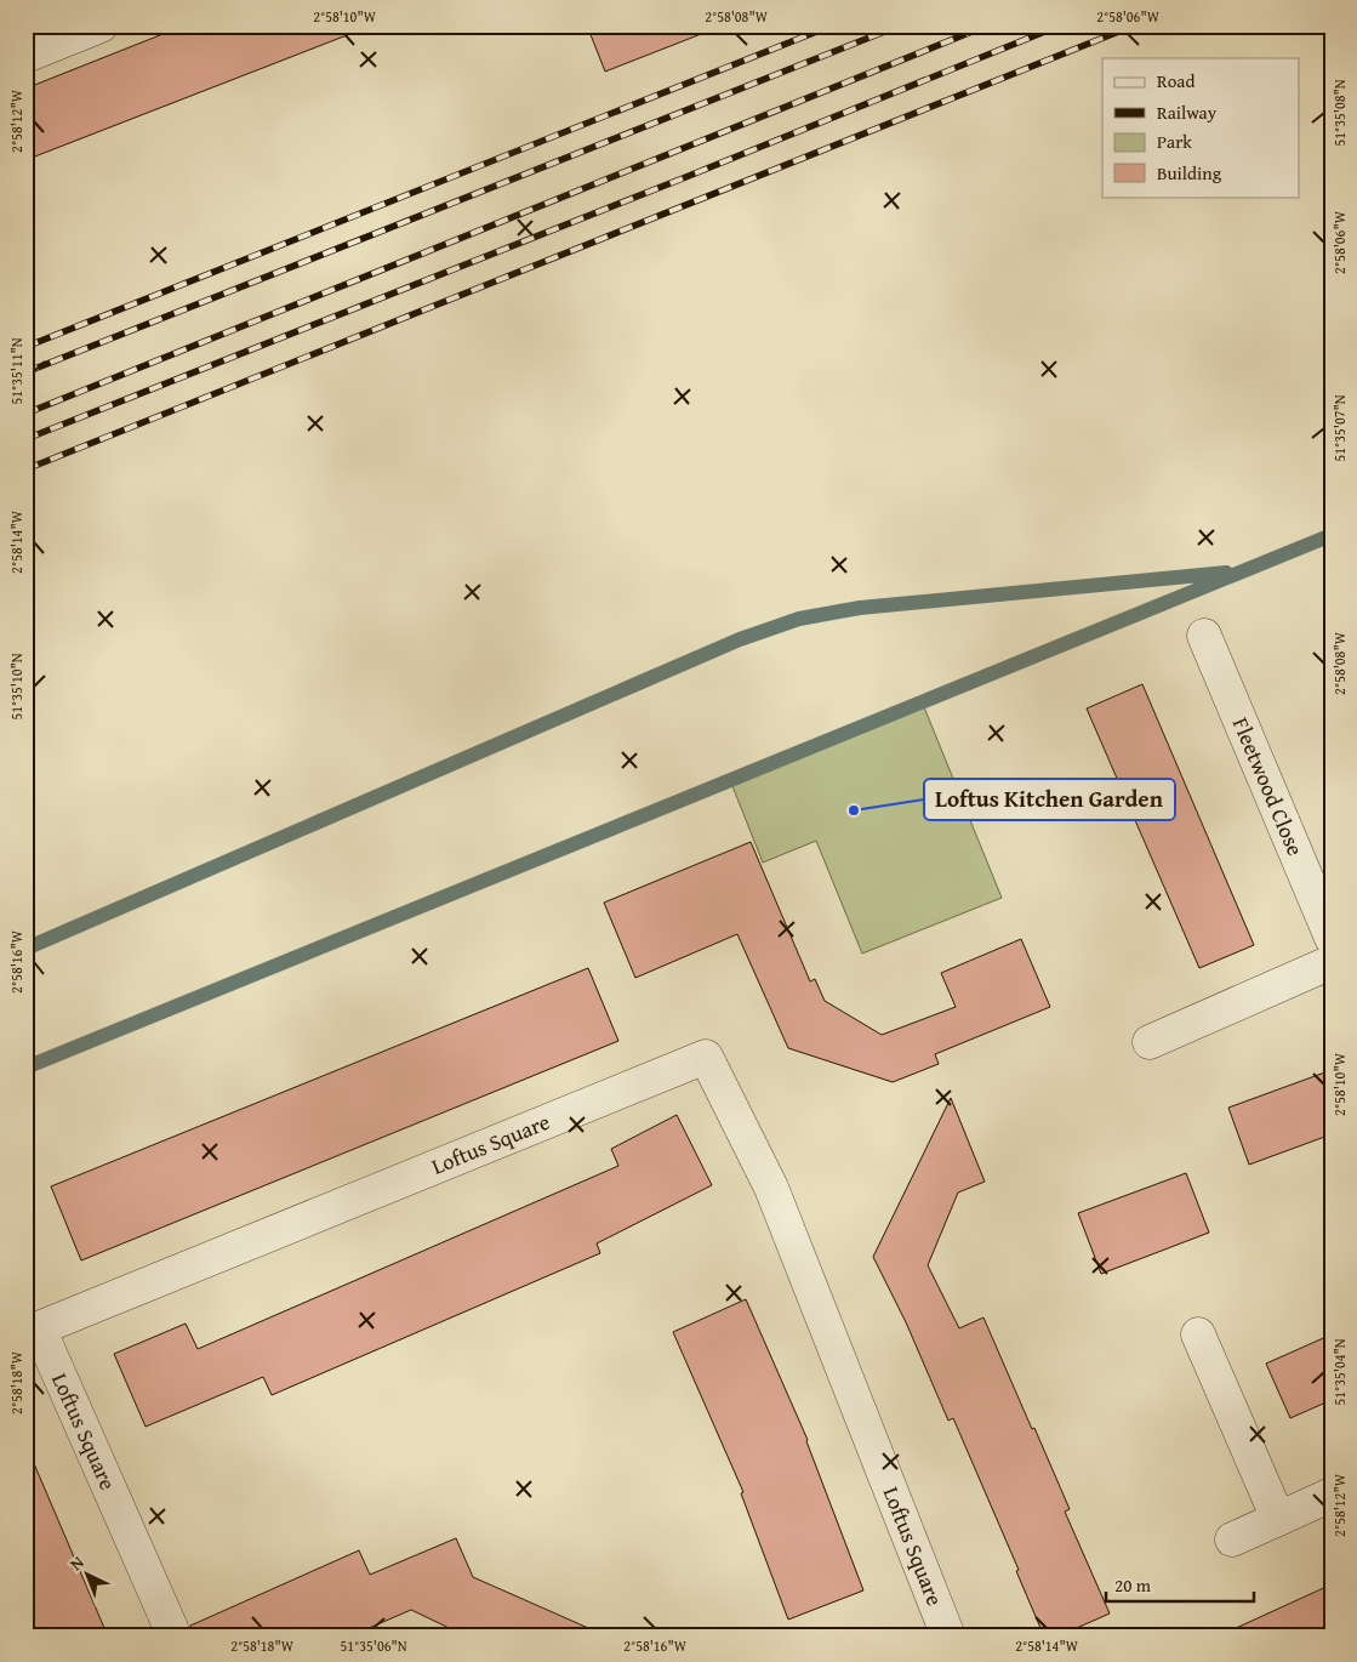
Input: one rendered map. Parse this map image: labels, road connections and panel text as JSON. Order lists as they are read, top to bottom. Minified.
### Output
{"streets":{"street":["Fleetwood Close","Loftus Square"]},"places":["Loftus Kitchen Garden"],"legend":["Road","Railway","Park","Building"],"scale_bar":"20 m","north":"top left","coordinates":["2°58'10\"W","2°58'08\"W","2°58'06\"W","51°35'08\"N","2°58'12\"W","51°35'11\"N","51°35'07\"N","2°58'14\"W","51°35'10\"N","2°58'16\"W","51°35'04\"N","2°58'18\"W","51°35'06\"N"]}
